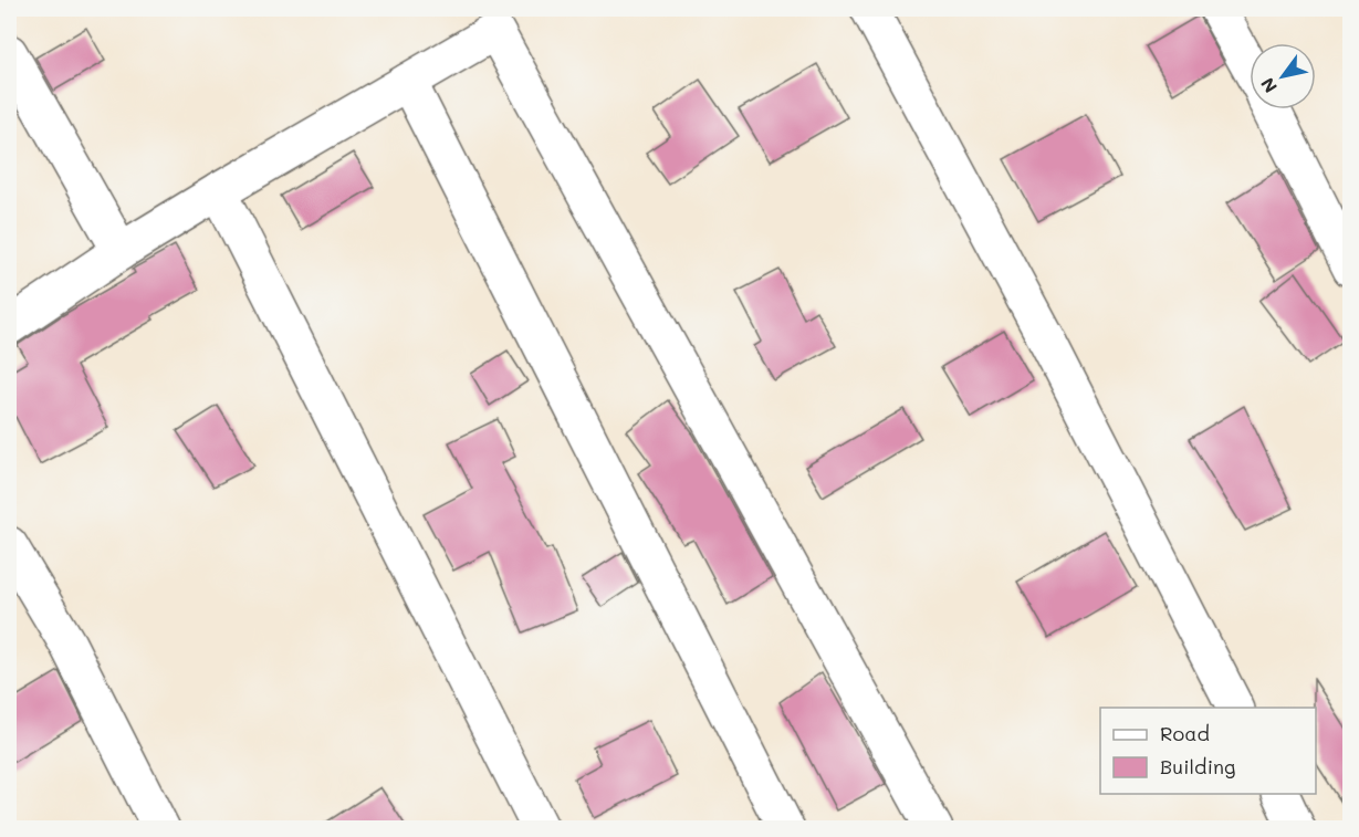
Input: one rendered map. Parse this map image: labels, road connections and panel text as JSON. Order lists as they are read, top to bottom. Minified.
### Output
{"legend":["Road","Building"],"north":"bottom left"}
